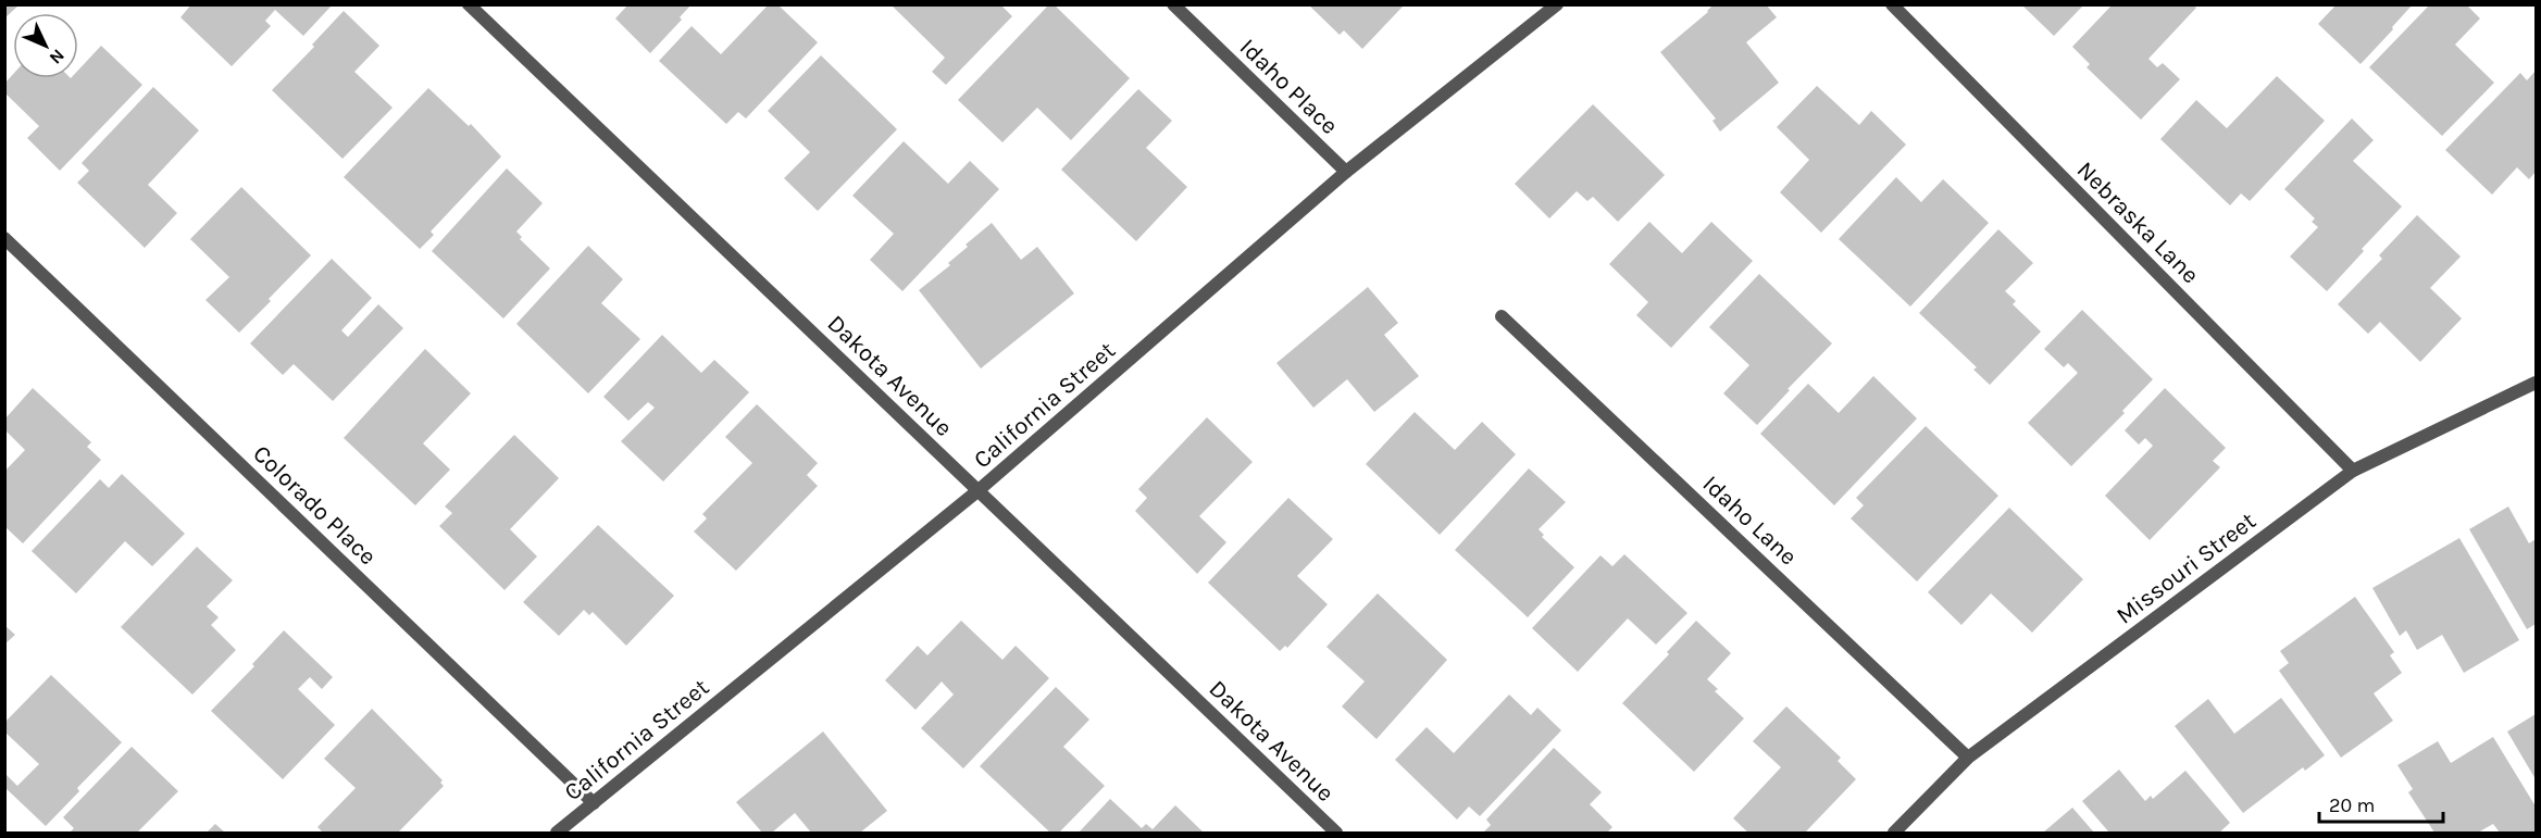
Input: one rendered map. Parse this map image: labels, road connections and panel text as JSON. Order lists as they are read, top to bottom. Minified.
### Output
{"streets":{"street":["Idaho Place","Nebraska Lane","Dakota Avenue","California Street","Colorado Place","Idaho Lane","Missouri Street"]},"crossings":[["Idaho Place","California Street"],["Nebraska Lane","Missouri Street"],["Dakota Avenue","California Street"],["California Street","Colorado Place"],["Idaho Lane","Missouri Street"]],"scale_bar":"20 m","north":"bottom right"}
